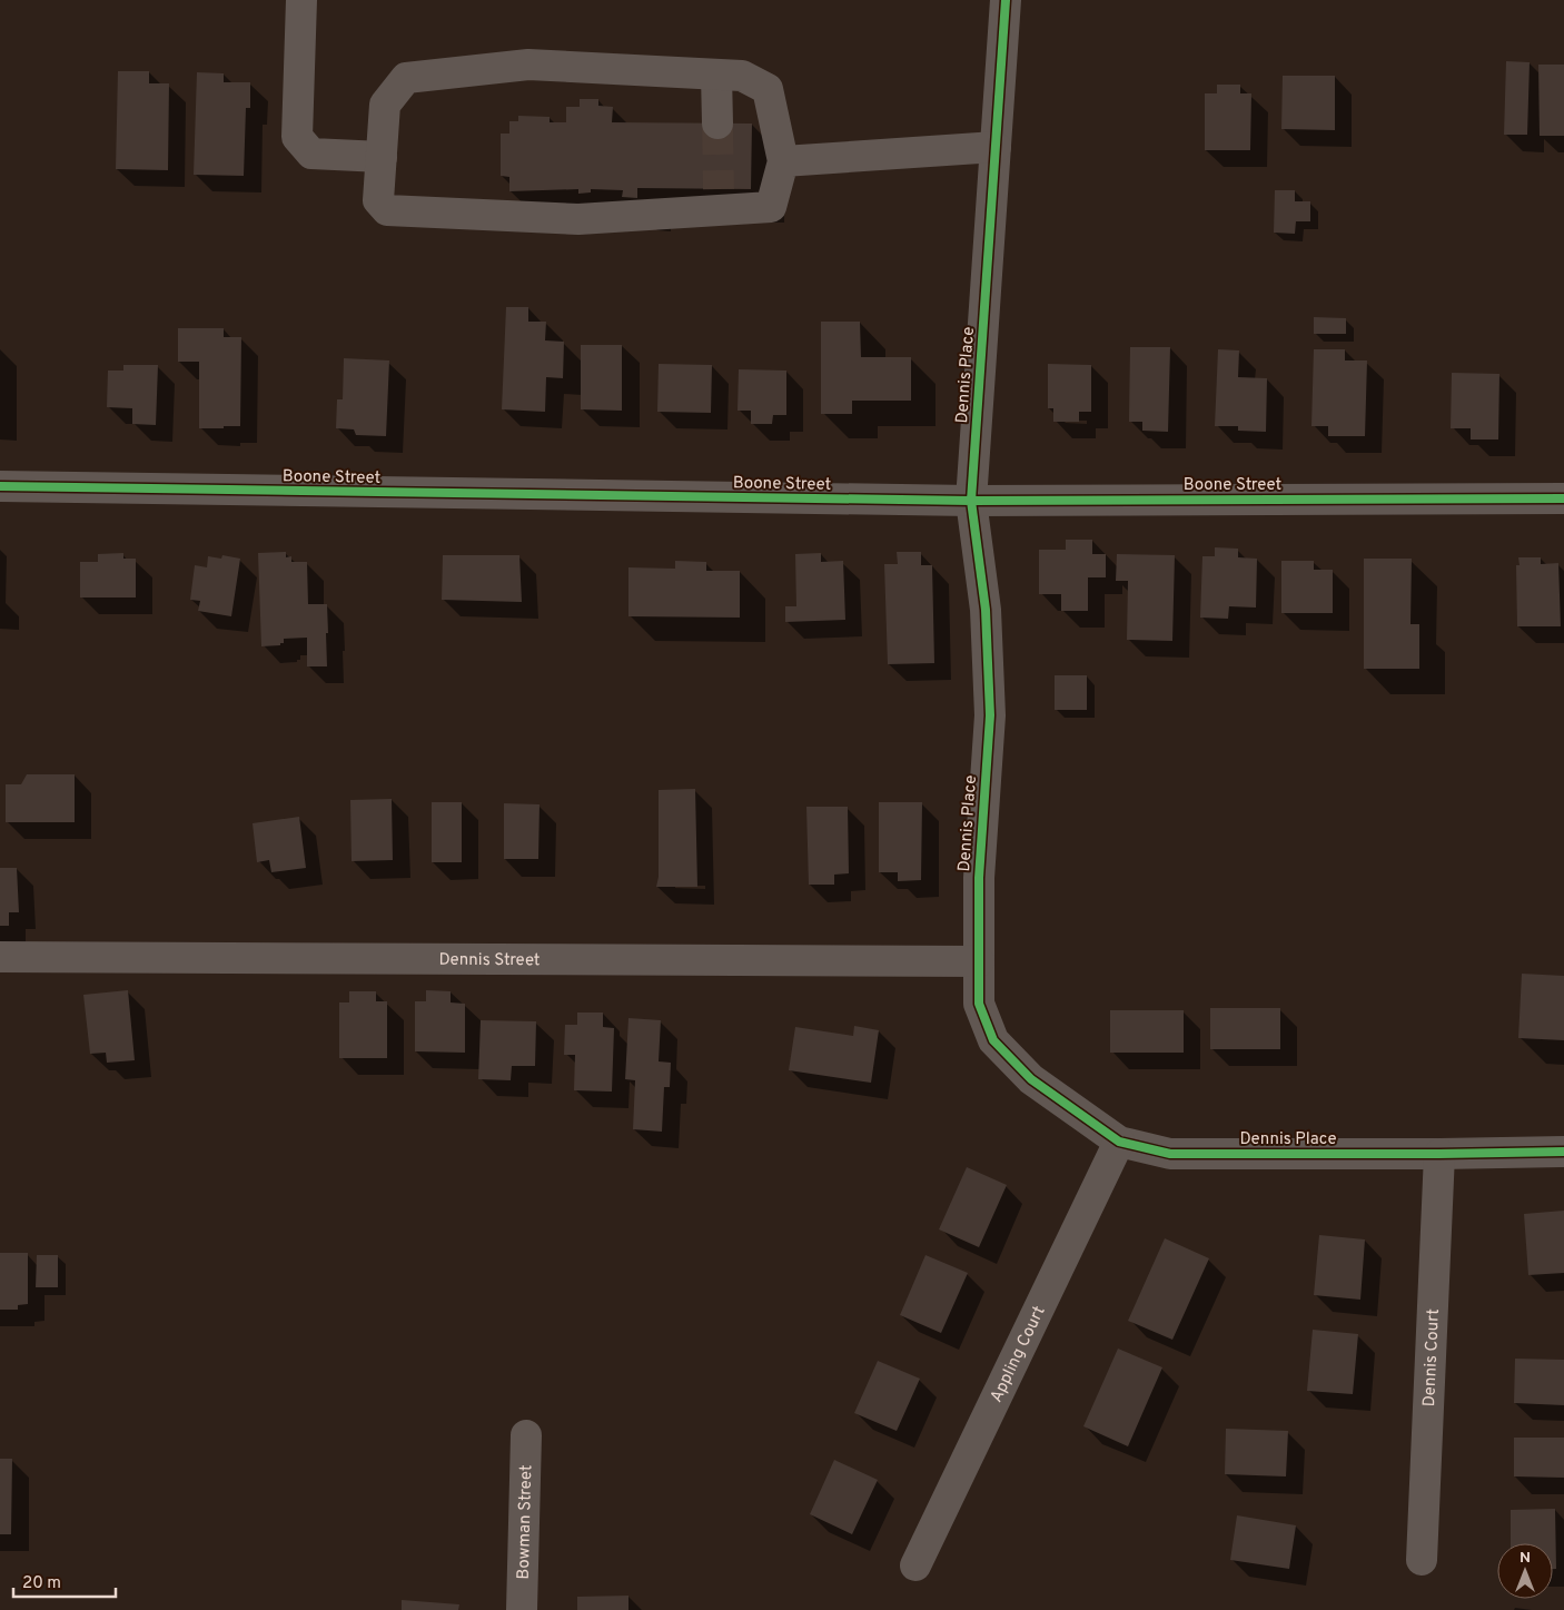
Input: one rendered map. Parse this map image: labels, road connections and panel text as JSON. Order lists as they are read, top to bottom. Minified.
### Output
{"streets":{"street":["Dennis Place","Boone Street","Dennis Street","Appling Court","Dennis Court","Bowman Street"]},"crossings":[["Dennis Place","Boone Street"],["Dennis Place","Dennis Street"],["Dennis Place","Appling Court"],["Dennis Place","Dennis Court"]],"scale_bar":"20 m","north":"top"}
